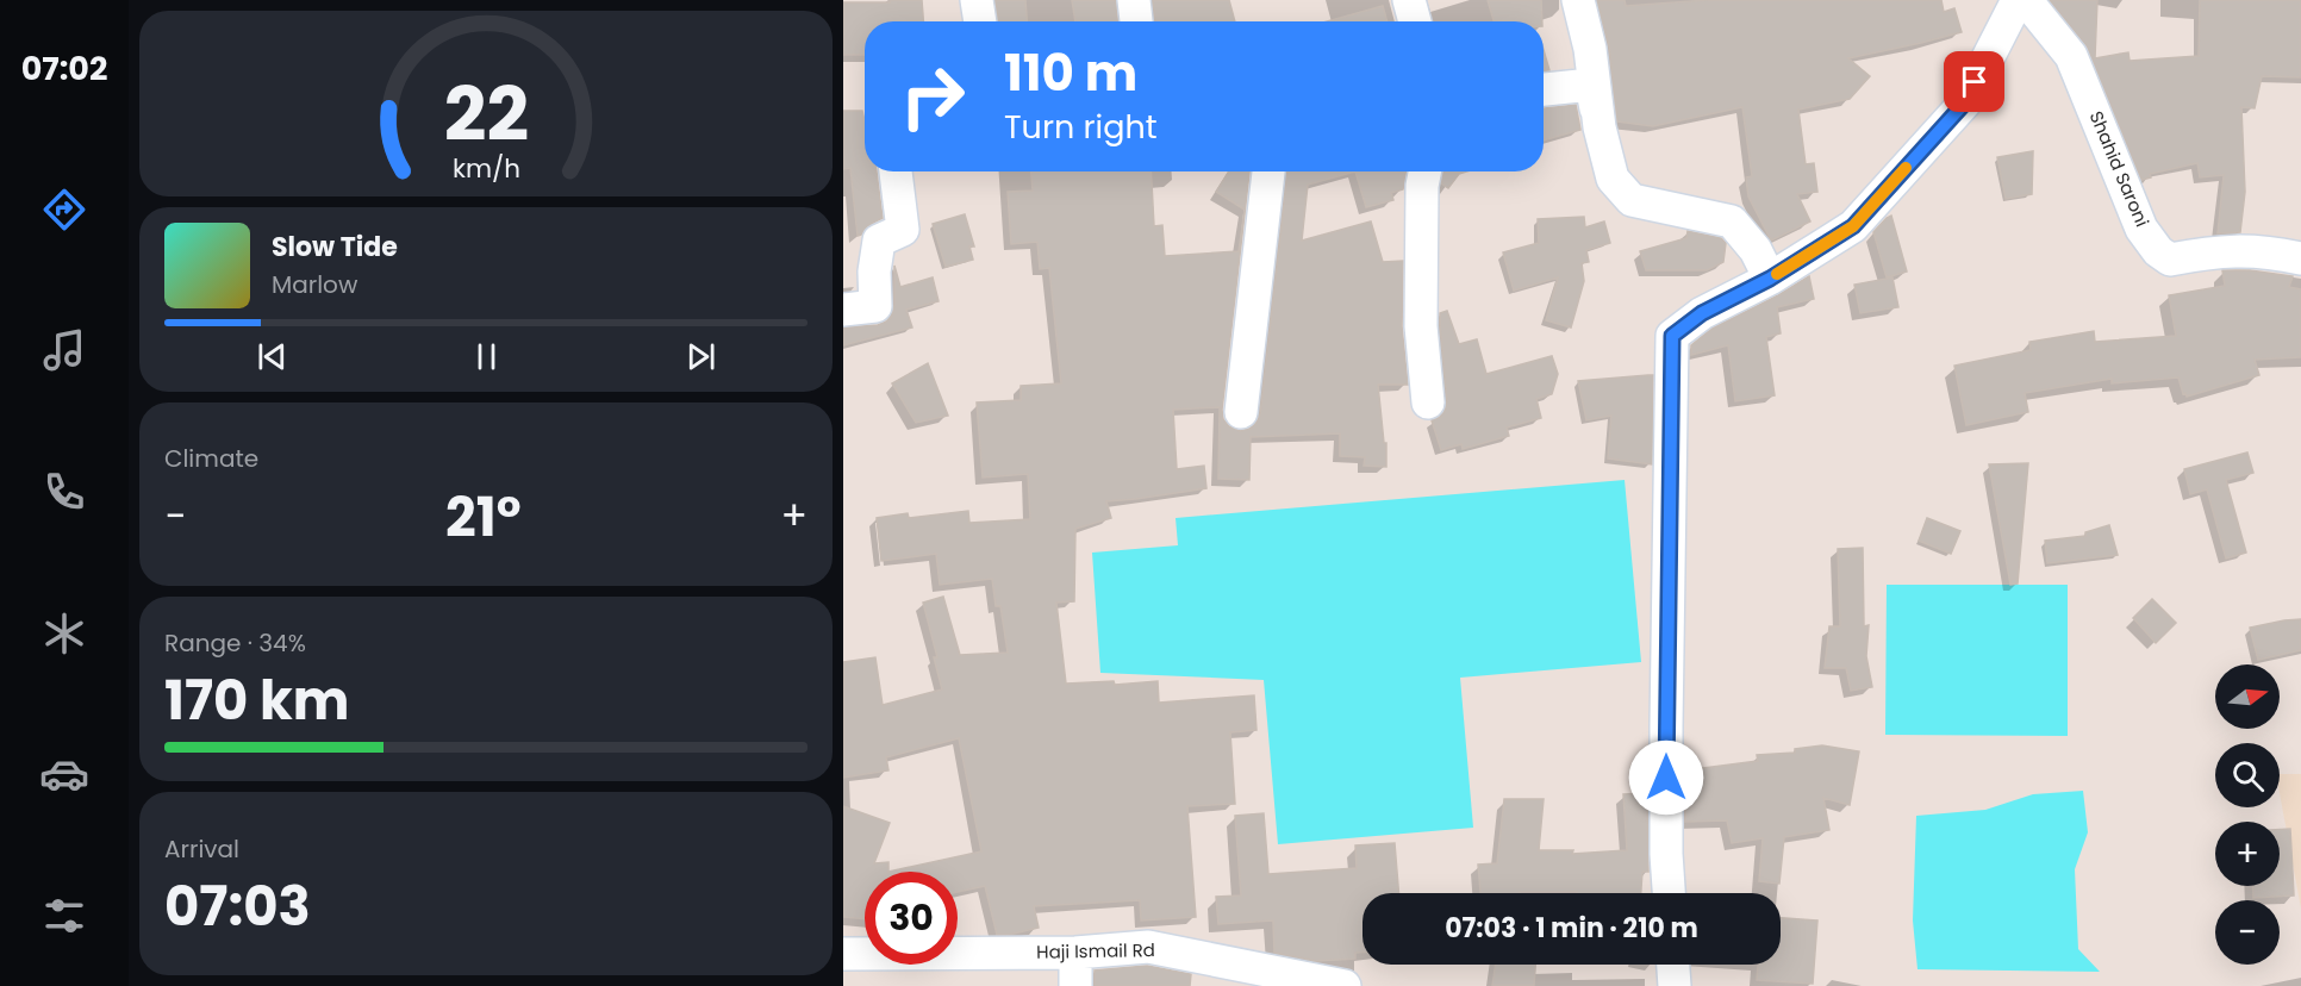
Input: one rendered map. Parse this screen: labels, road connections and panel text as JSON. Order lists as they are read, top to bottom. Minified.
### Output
{"streets":{"street":["Shahid Saroni","Haji Ismail Rd"]},"north":"right","page":{"tabs":"07:02","turn":["110 m","Turn right"],"song":["Slow Tide","Marlow"],"tile":["Climate",["Range · 34%","170 km"],["Arrival","07:03"]],"heat":["−","21°","+"],"map_buttons":["+","−"],"limit":"30","trip":"07:03 · 1 min · 210 m","gauge":["22","km/h"]}}
